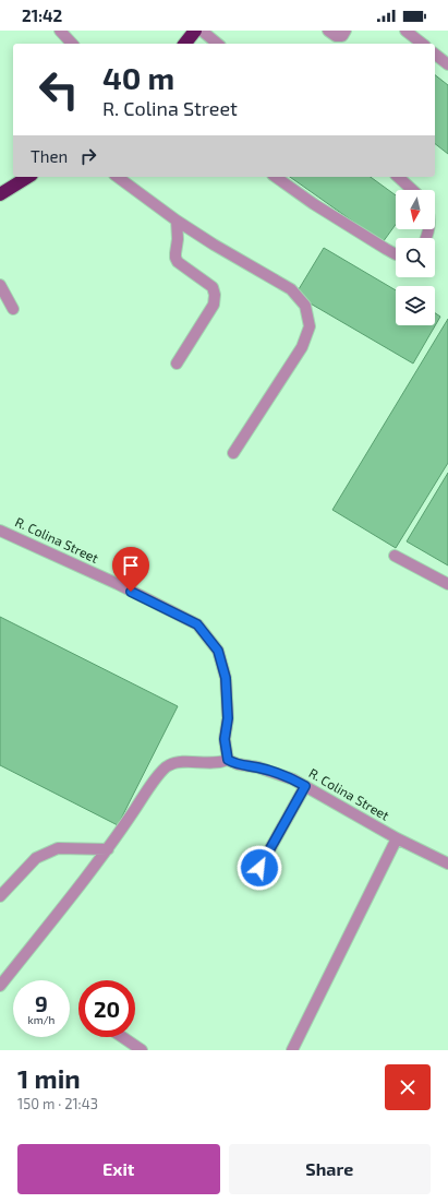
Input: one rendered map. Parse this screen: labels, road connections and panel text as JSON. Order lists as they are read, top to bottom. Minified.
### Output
{"streets":{"street":["R. Colina Street"]},"north":"bottom","page":{"status":"21:42","turn":["40 m","R. Colina Street"],"then":"Then","speed":"9 km/h","limit":"20","heading":["1 min","150 m · 21:43"],"buttons":["Exit","Share"]}}
